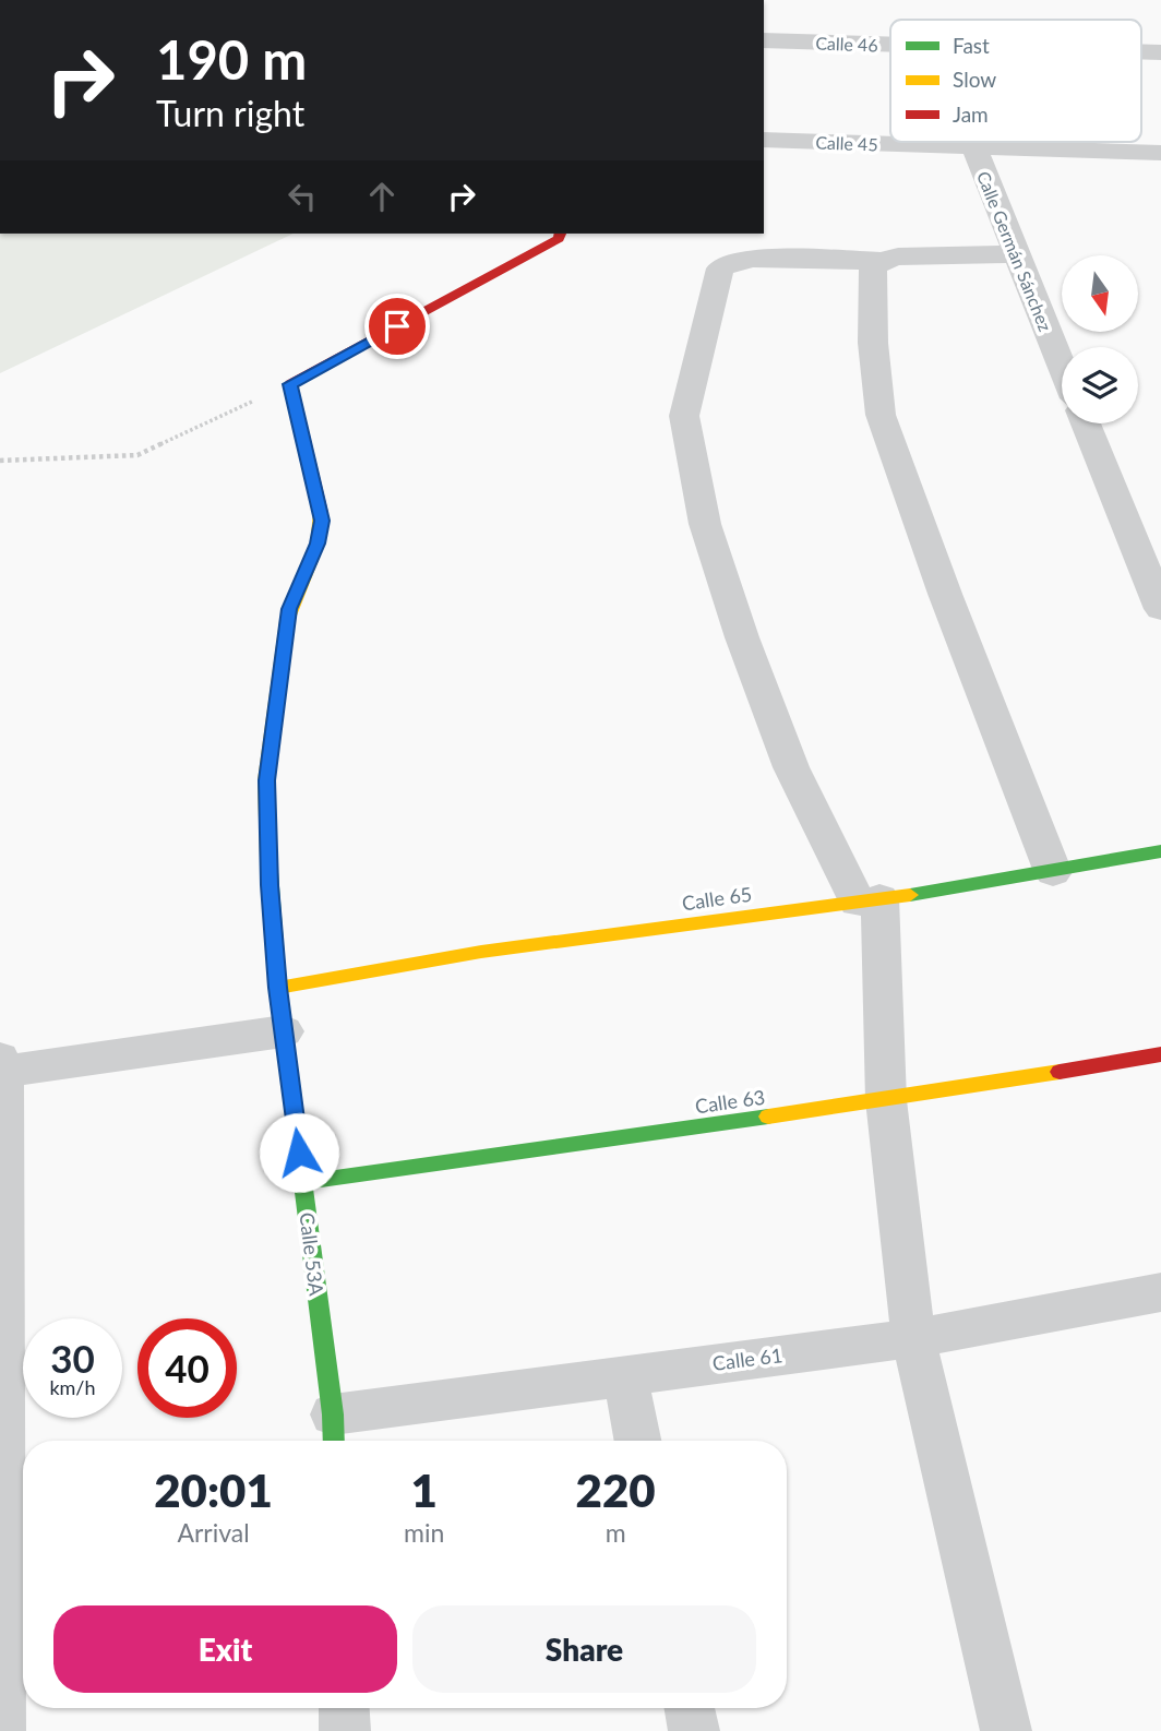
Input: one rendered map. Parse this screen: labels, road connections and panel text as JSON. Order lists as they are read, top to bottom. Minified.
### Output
{"streets":{"street":["Calle 46","Calle 45","Calle Germán Sánchez","Calle 65","Calle 63","Calle 53A","Calle 61"]},"crossings":[["Calle 45","Calle Germán Sánchez"],["Calle 65","Calle 53A"],["Calle 63","Calle 53A"],["Calle 53A","Calle 61"]],"legend":["Fast","Slow","Jam"],"north":"bottom","page":{"turn":["190 m","Turn right"],"speed":"30 km/h","limit":"40","eta":["20:01","Arrival","1","min","220","m"],"buttons":["Exit","Share"]}}
